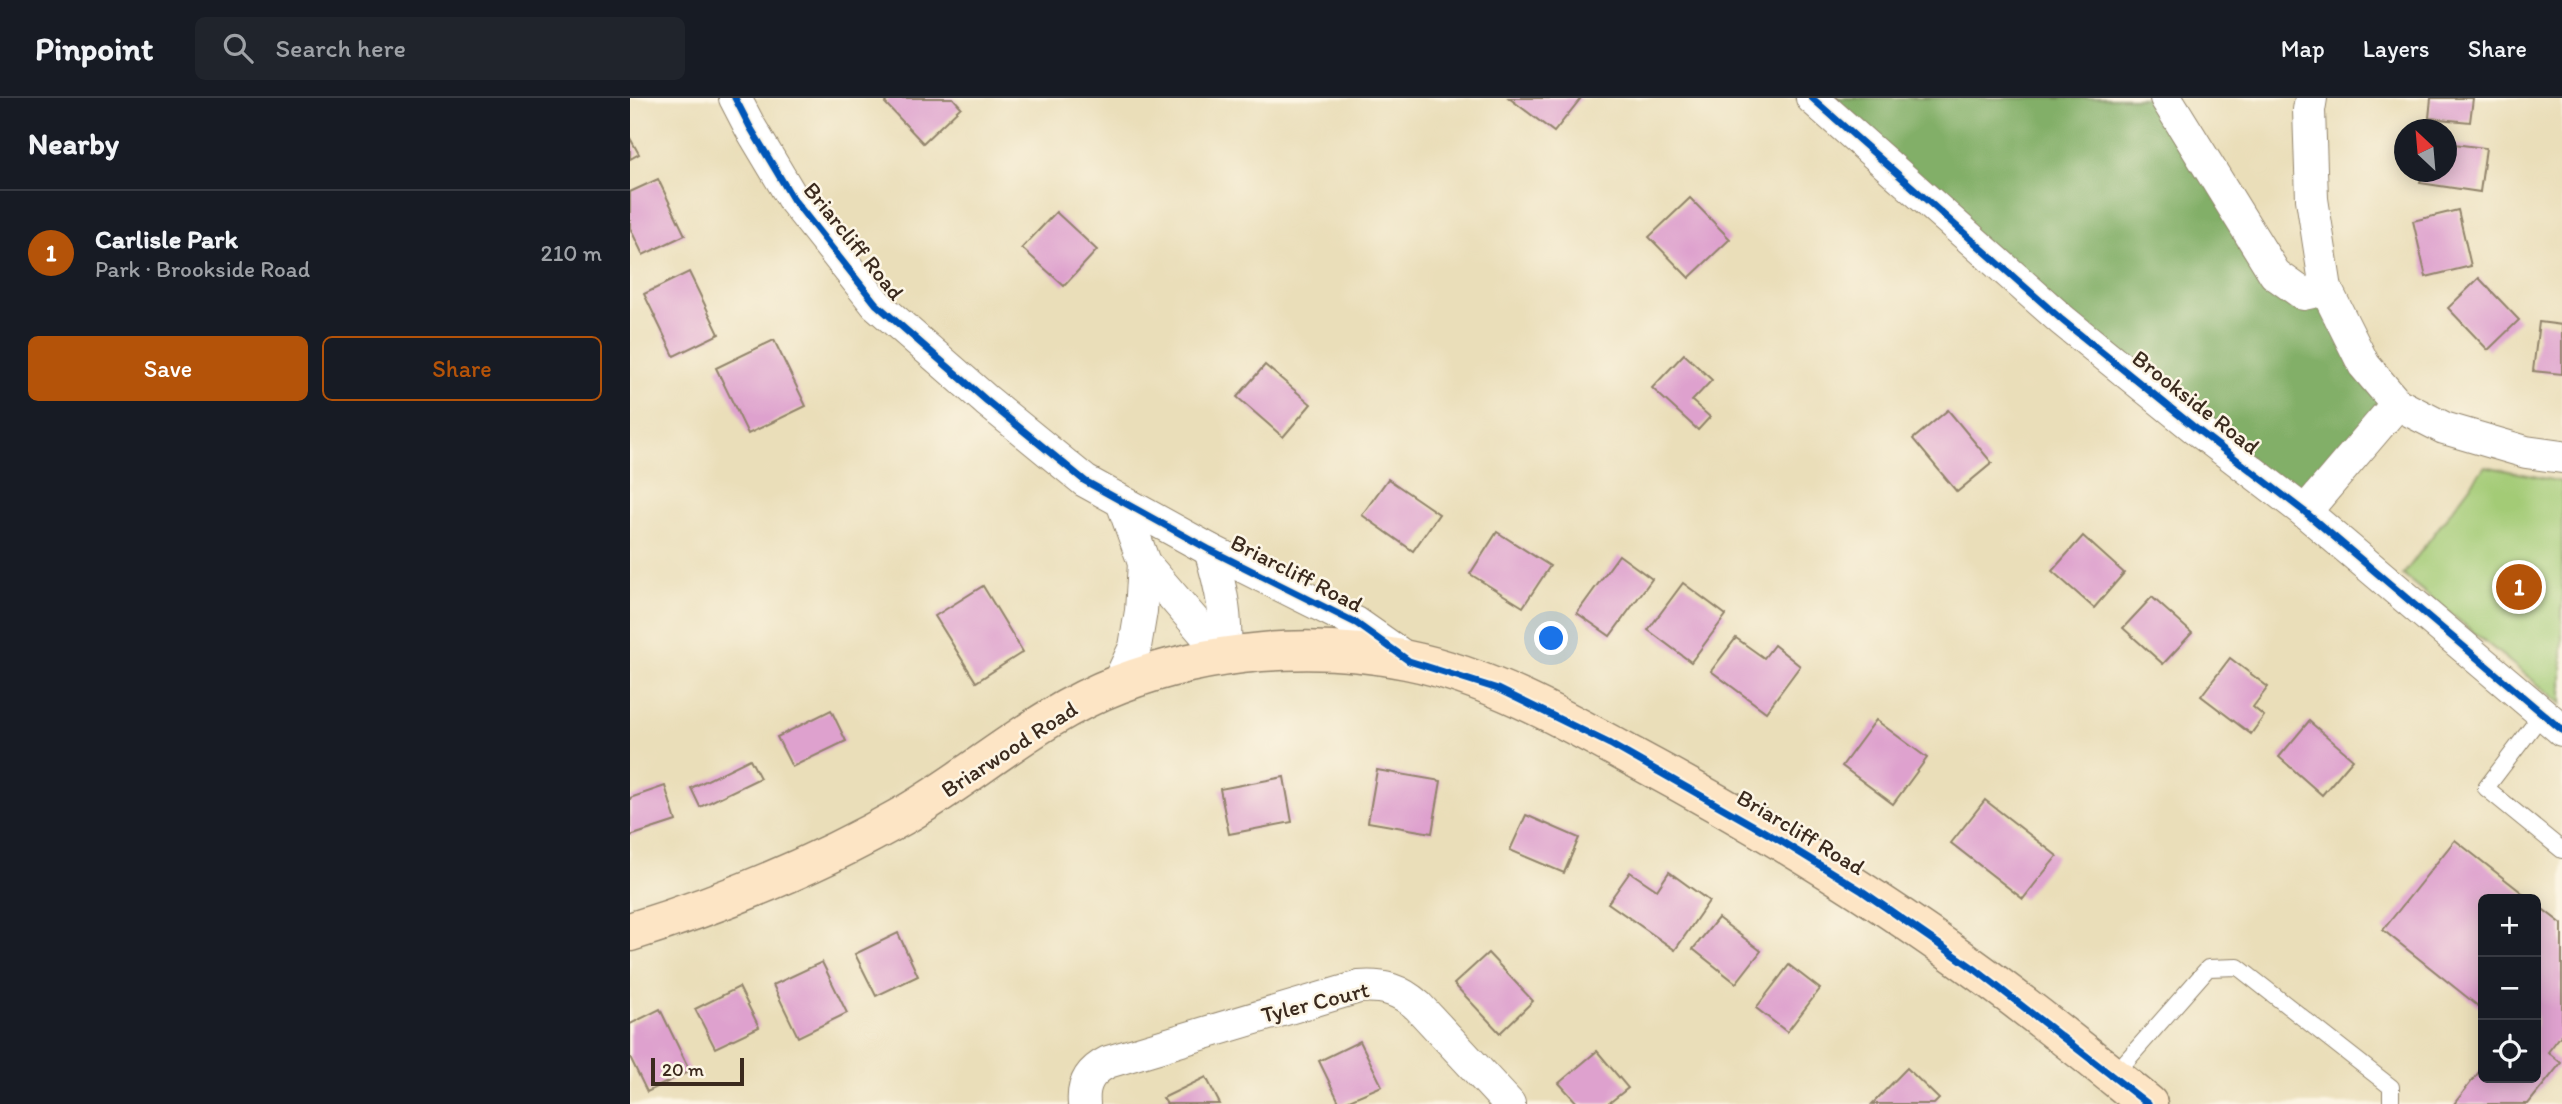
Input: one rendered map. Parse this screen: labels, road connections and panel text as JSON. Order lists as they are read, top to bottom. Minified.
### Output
{"streets":{"street":["Briarcliff Road","Brookside Road","Briarwood Road","Tyler Court"]},"crossings":[["Briarcliff Road","Briarwood Road"]],"scale_bar":"20 m","north":"top left","page":{"header":"Pinpoint","search":"Search here","nav":["Map","Layers","Share"],"heading":"Nearby","list":[{"mark":"1","name":"Carlisle Park","note":"Park · Brookside Road","value":"210 m"}],"buttons":["Save","Share"],"pins":"1","map_buttons":["+","−"],"scale":"20 m"}}
